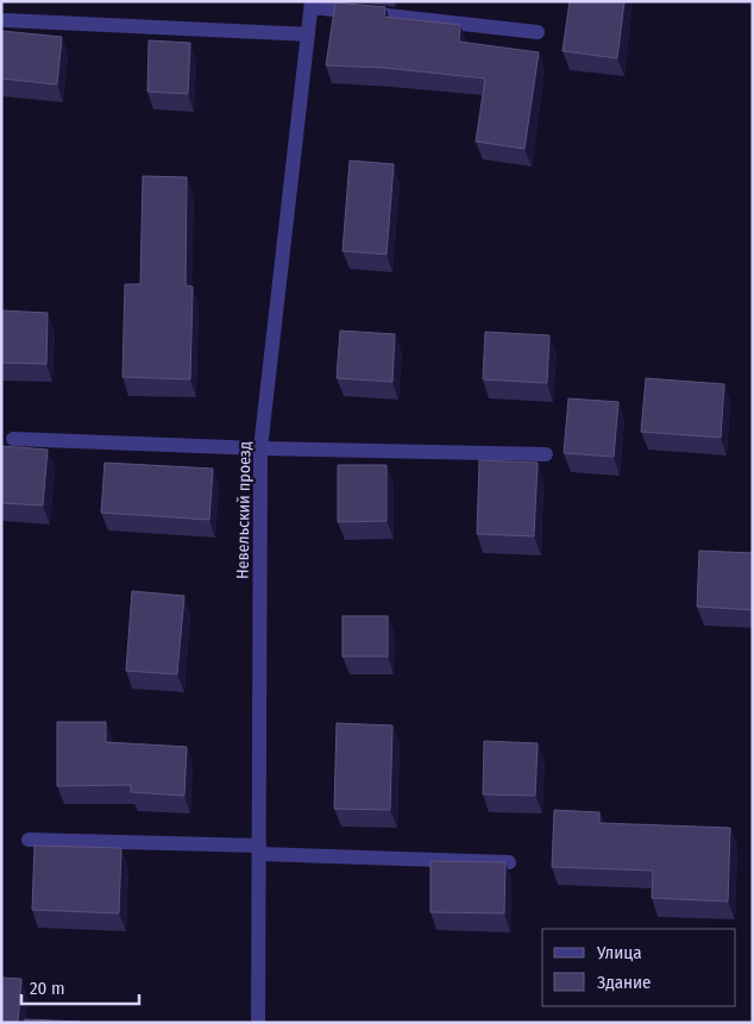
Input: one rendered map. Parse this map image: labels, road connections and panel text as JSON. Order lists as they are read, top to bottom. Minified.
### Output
{"streets":{"street":["Невельский проезд"]},"legend":["Улица","Здание"],"scale_bar":"20 m"}
